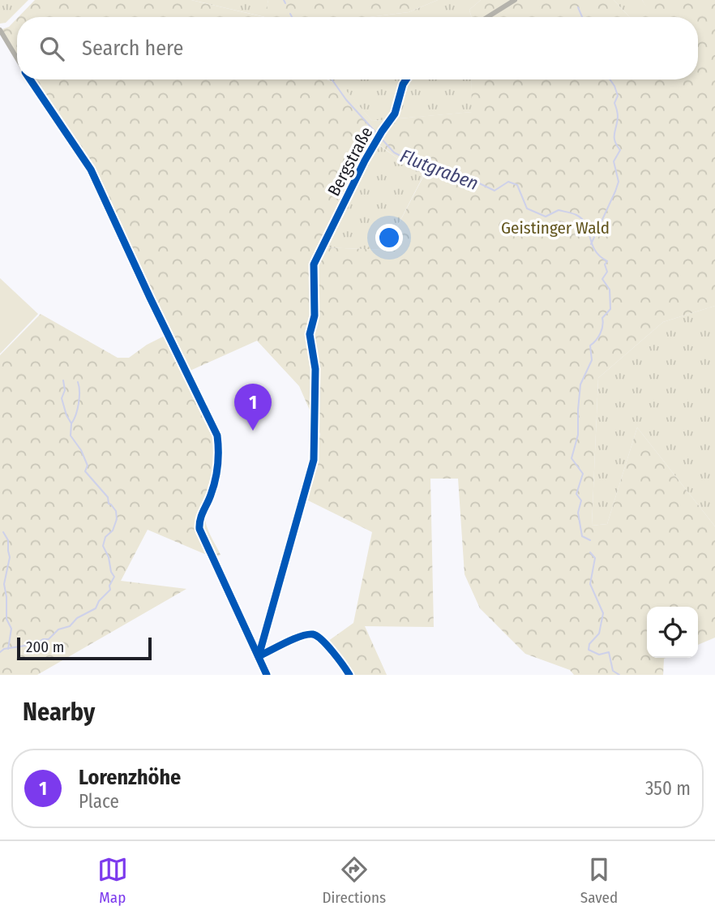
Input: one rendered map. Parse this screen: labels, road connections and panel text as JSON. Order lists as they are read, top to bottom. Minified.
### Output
{"streets":{"street":["Bergstraße"]},"water":["Flutgraben"],"parks":["Geistinger Wald"],"scale_bar":"200 m","page":{"search":"Search here","pins":"1","scale":"200 m","heading":"Nearby","list":[{"mark":"1","name":"Lorenzhöhe","note":"Place","value":"350 m"}],"nav":["Map","Directions","Saved"]}}
